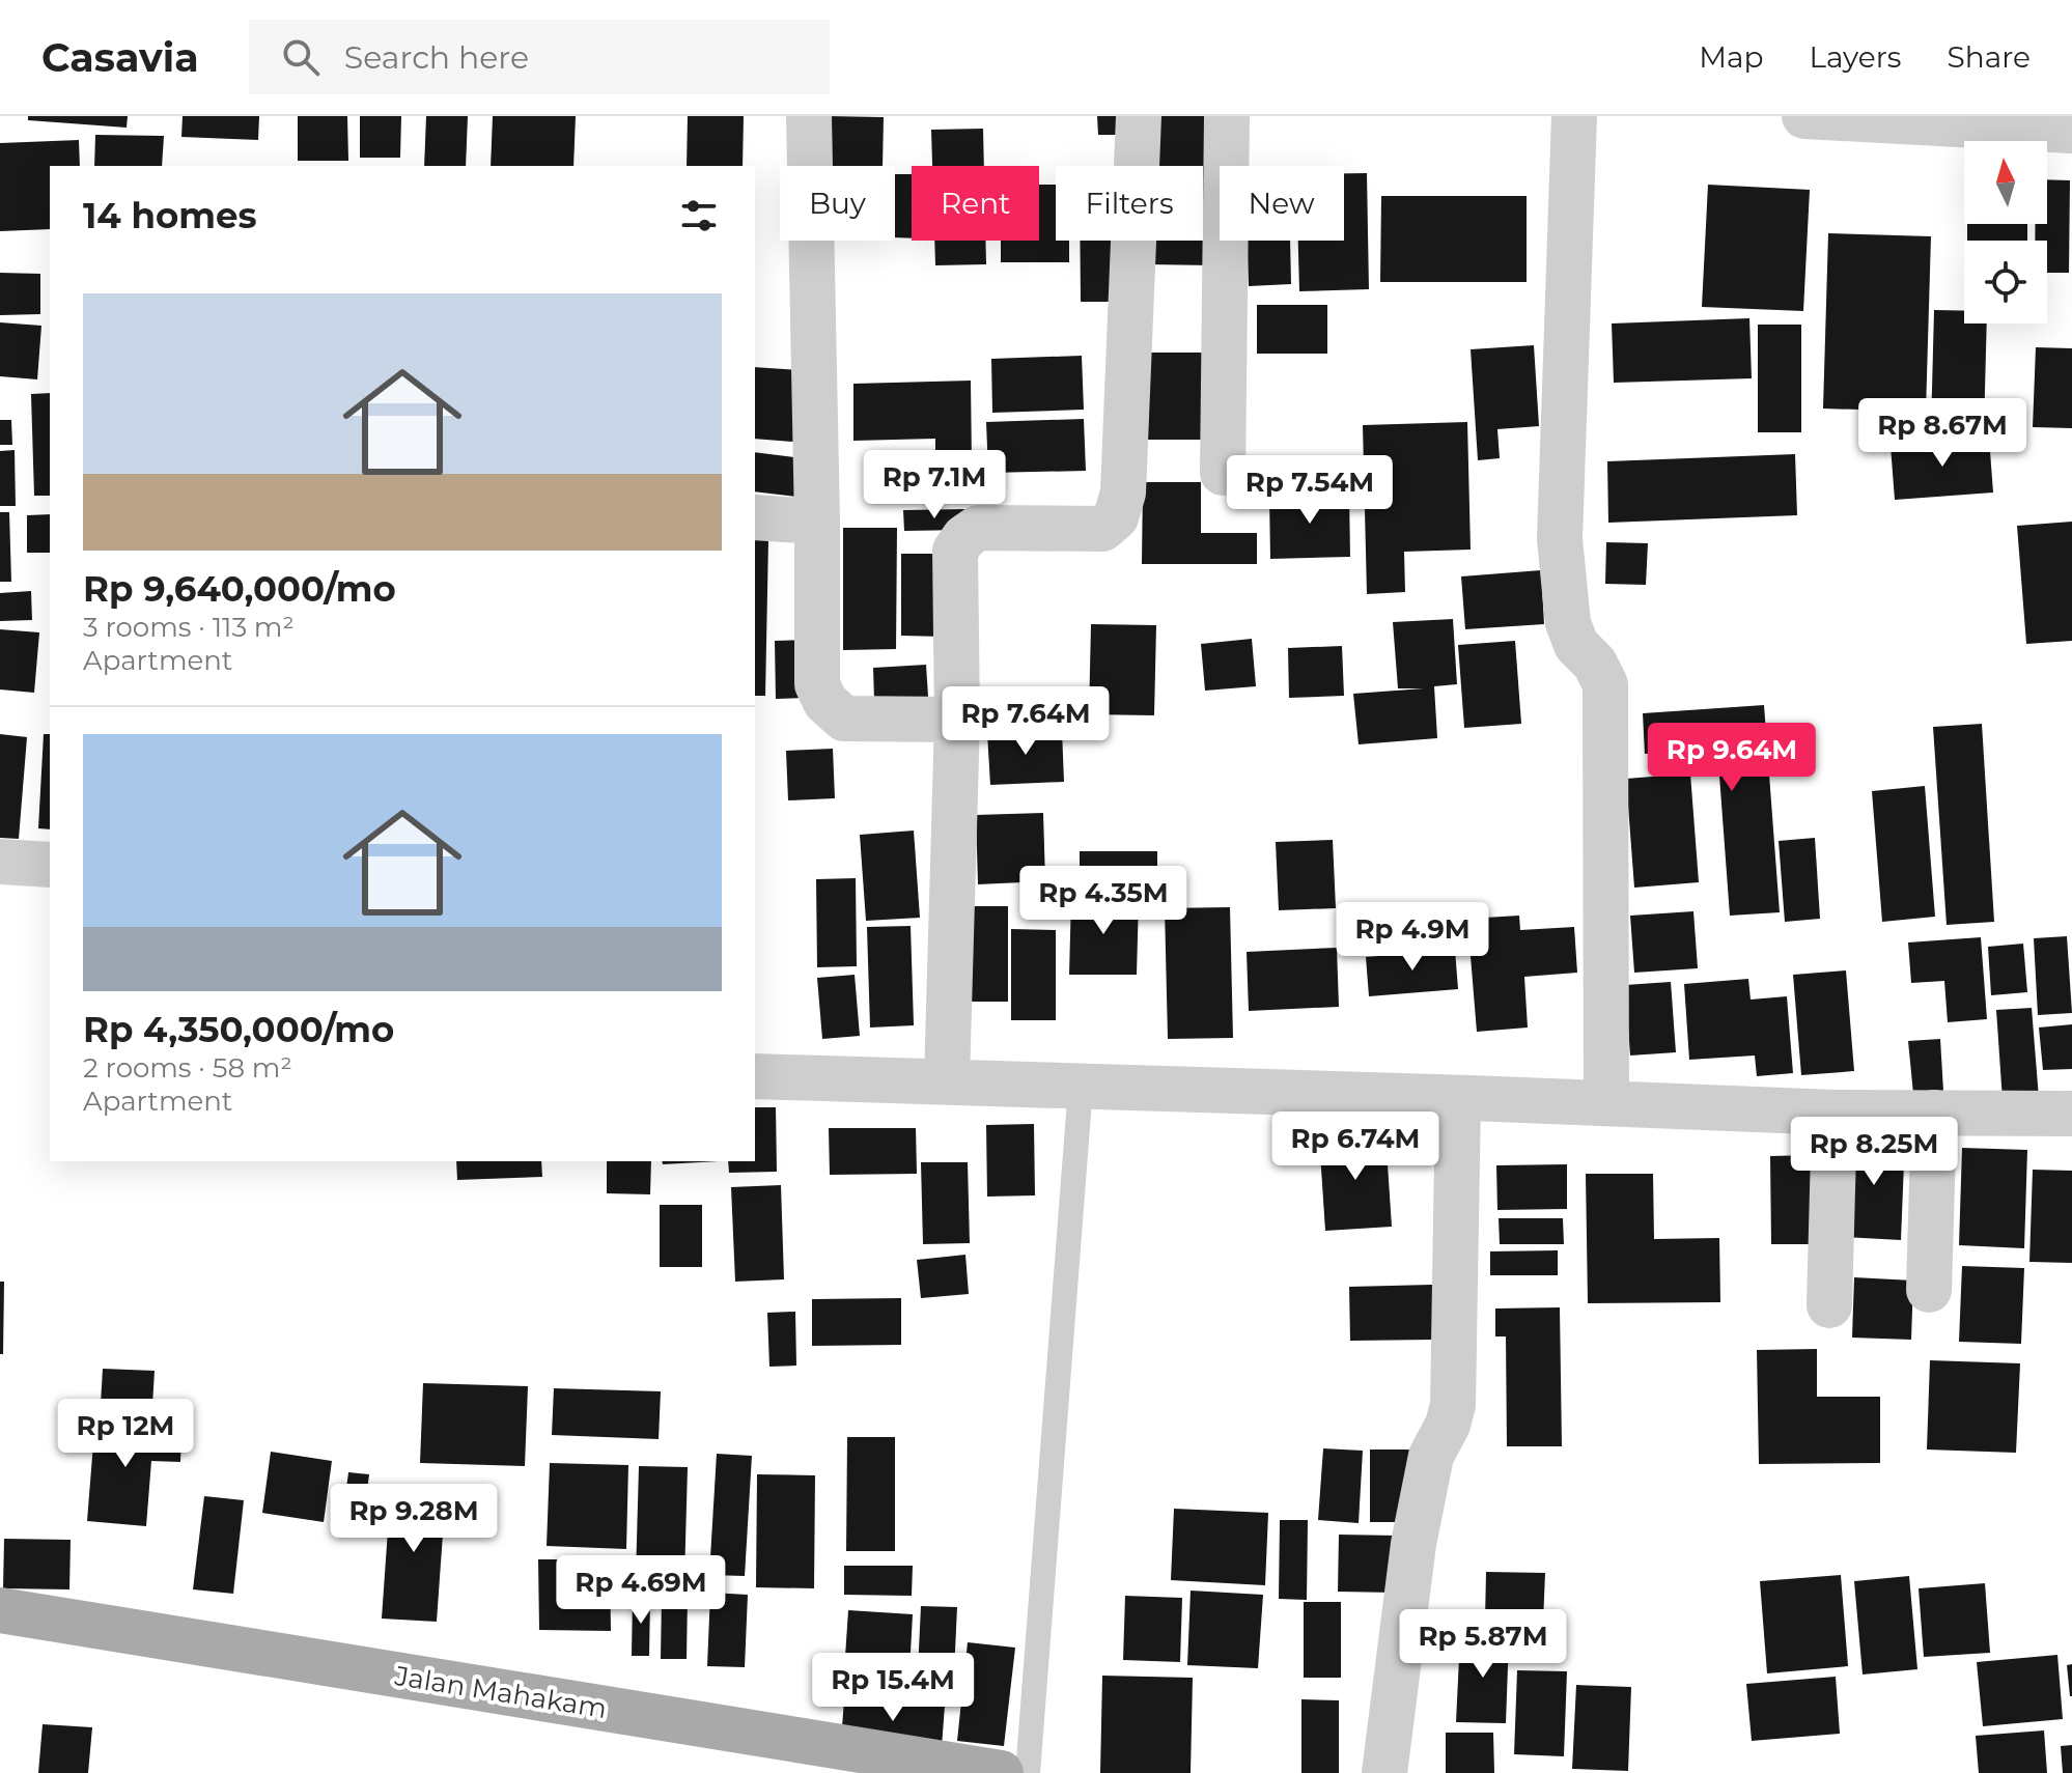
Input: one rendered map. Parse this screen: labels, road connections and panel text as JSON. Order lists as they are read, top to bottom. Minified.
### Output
{"streets":{"main road":["Jalan Mahakam"]},"north":"top","page":{"header":"Casavia","search":"Search here","nav":["Map","Layers","Share"],"chip":["Buy","Rent","Filters","New"],"heading":"14 homes","list":[{"name":"Rp 9,640,000/mo","note":"3 rooms · 113 m² · Apartment"},{"name":"Rp 4,350,000/mo","note":"2 rooms · 58 m² · Apartment"}],"price":["Rp 8.67M","Rp 7.1M","Rp 7.54M","Rp 7.64M","Rp 9.64M","Rp 4.35M","Rp 4.9M","Rp 6.74M","Rp 8.25M","Rp 12M","Rp 9.28M","Rp 4.69M","Rp 5.87M","Rp 15.4M"]}}
